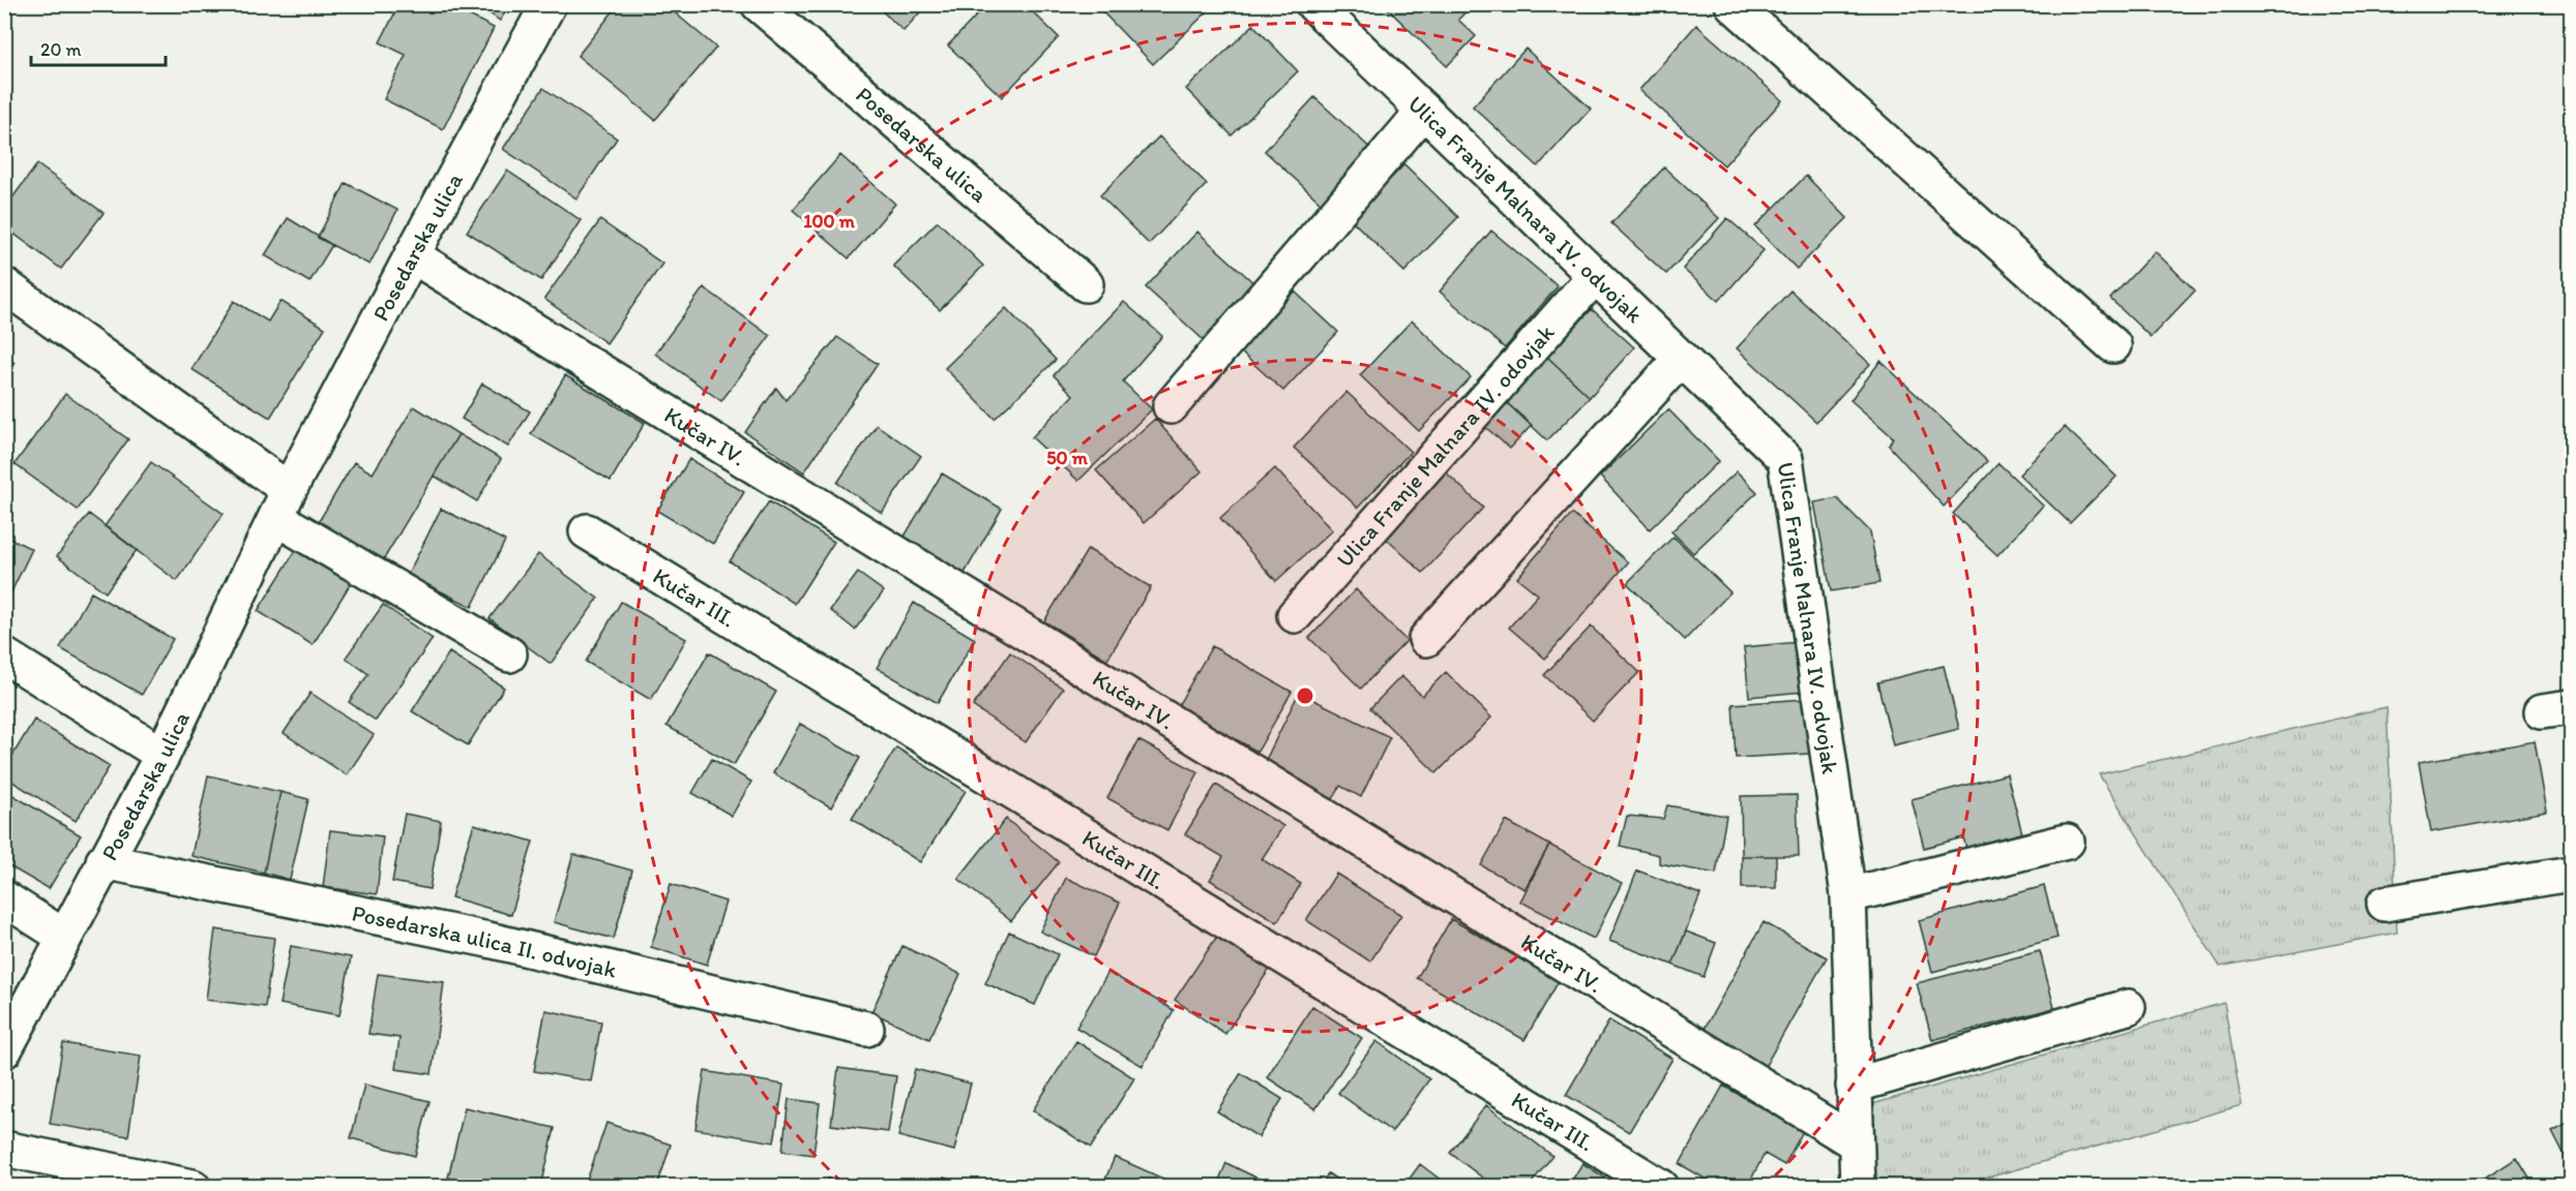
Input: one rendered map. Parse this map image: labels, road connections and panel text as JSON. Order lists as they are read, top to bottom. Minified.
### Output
{"streets":{"street":["Posedarska ulica","Ulica Franje Malnara IV. odvojak","Kučar IV.","Ulica Franje Malnara IV. odovjak","Kučar III.","Posedarska ulica II. odvojak"]},"crossings":[["Posedarska ulica","Kučar IV."],["Posedarska ulica","Posedarska ulica II. odvojak"],["Ulica Franje Malnara IV. odvojak","Kučar IV."],["Ulica Franje Malnara IV. odvojak","Ulica Franje Malnara IV. odovjak"]],"scale_bar":"20 m","rings":["100 m","50 m"]}
